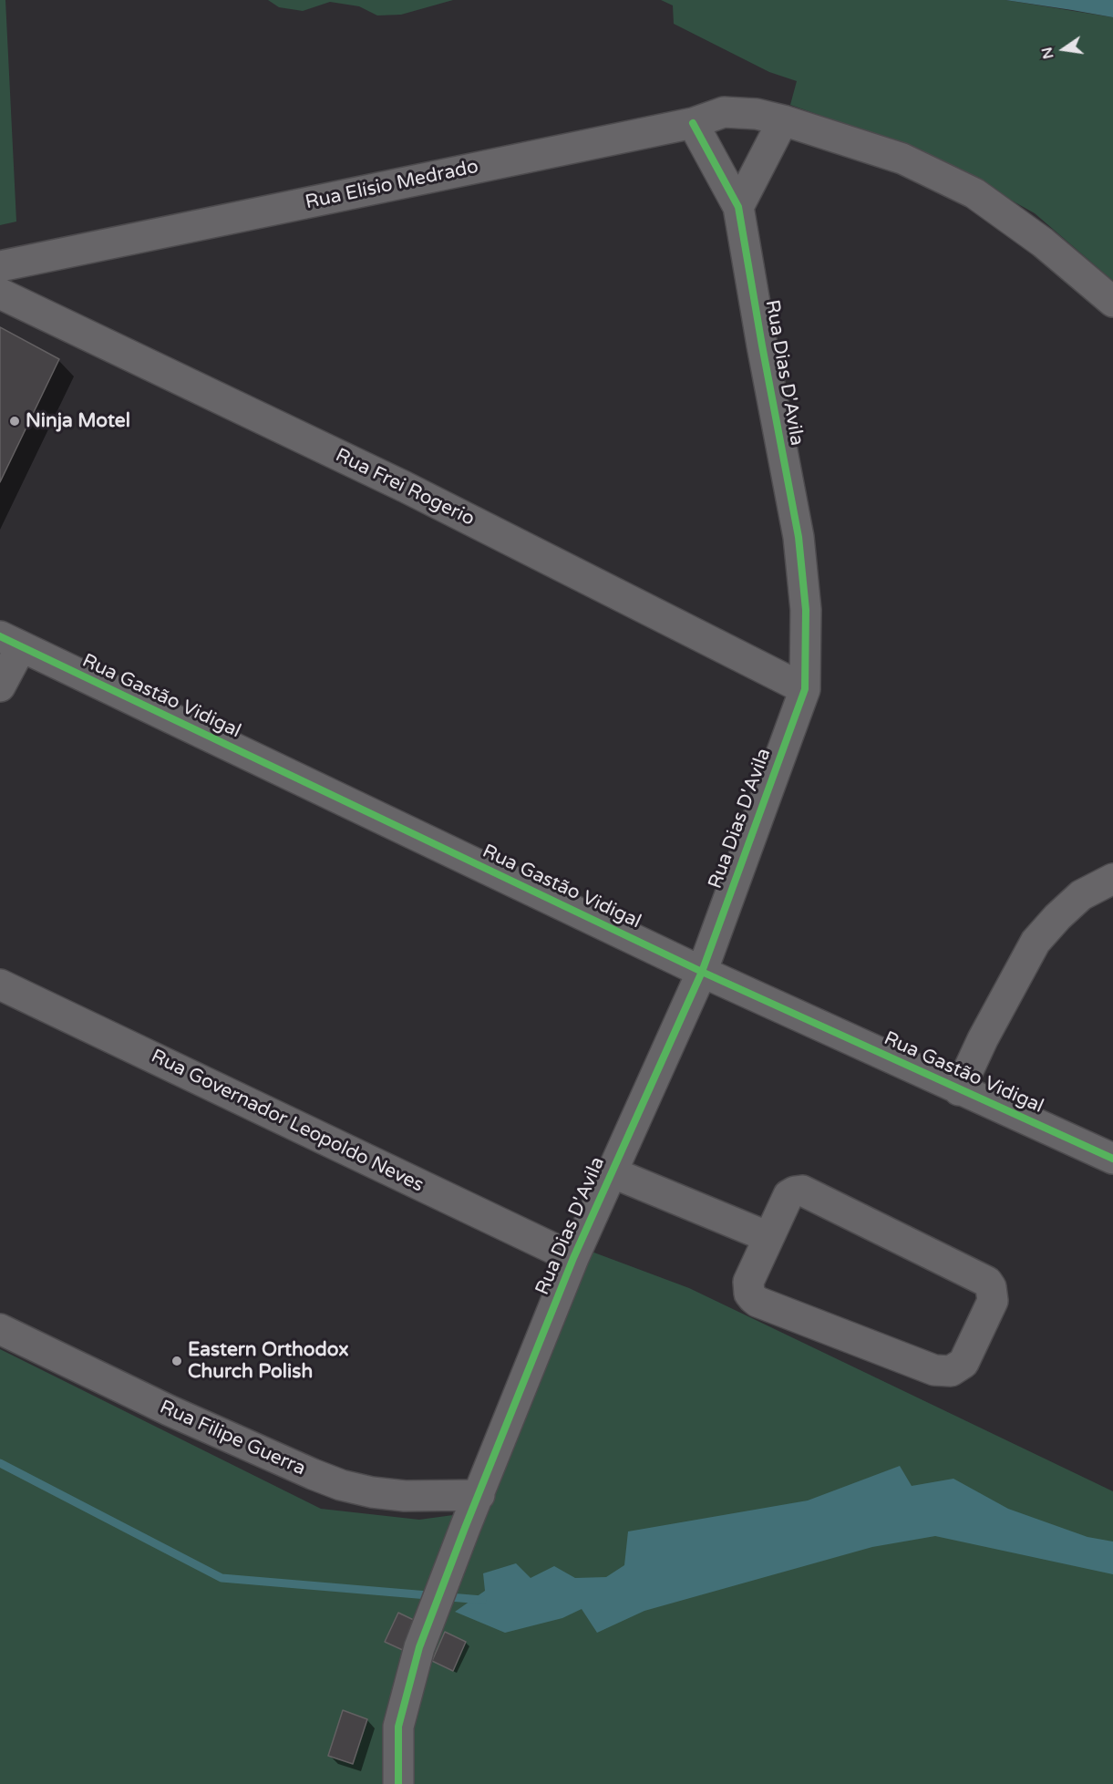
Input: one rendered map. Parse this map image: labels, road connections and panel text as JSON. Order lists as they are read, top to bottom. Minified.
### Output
{"streets":{"street":["Rua Elísio Medrado","Rua Dias D'Avila","Rua Frei Rogerio","Rua Gastão Vidigal","Rua Governador Leopoldo Neves","Rua Filipe Guerra"]},"crossings":[["Rua Elísio Medrado","Rua Dias D'Avila"],["Rua Dias D'Avila","Rua Frei Rogerio"],["Rua Dias D'Avila","Rua Gastão Vidigal"],["Rua Dias D'Avila","Rua Governador Leopoldo Neves"],["Rua Dias D'Avila","Rua Filipe Guerra"]],"places":["Ninja Motel","Eastern Orthodox Church Polish"],"north":"left"}
